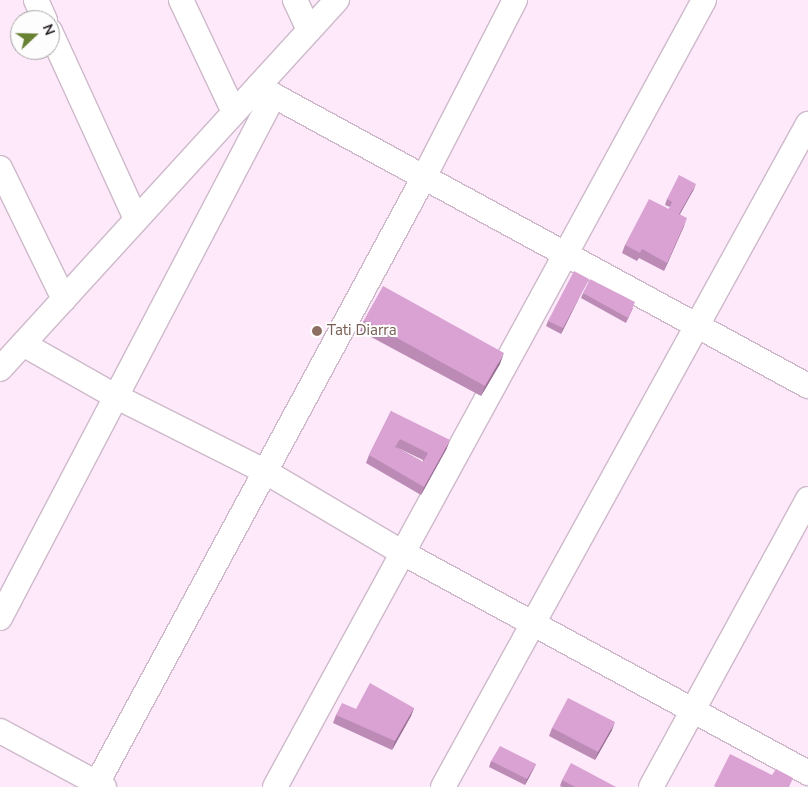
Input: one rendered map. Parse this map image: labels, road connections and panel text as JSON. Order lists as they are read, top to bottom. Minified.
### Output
{"places":["Tati Diarra"],"north":"right"}
